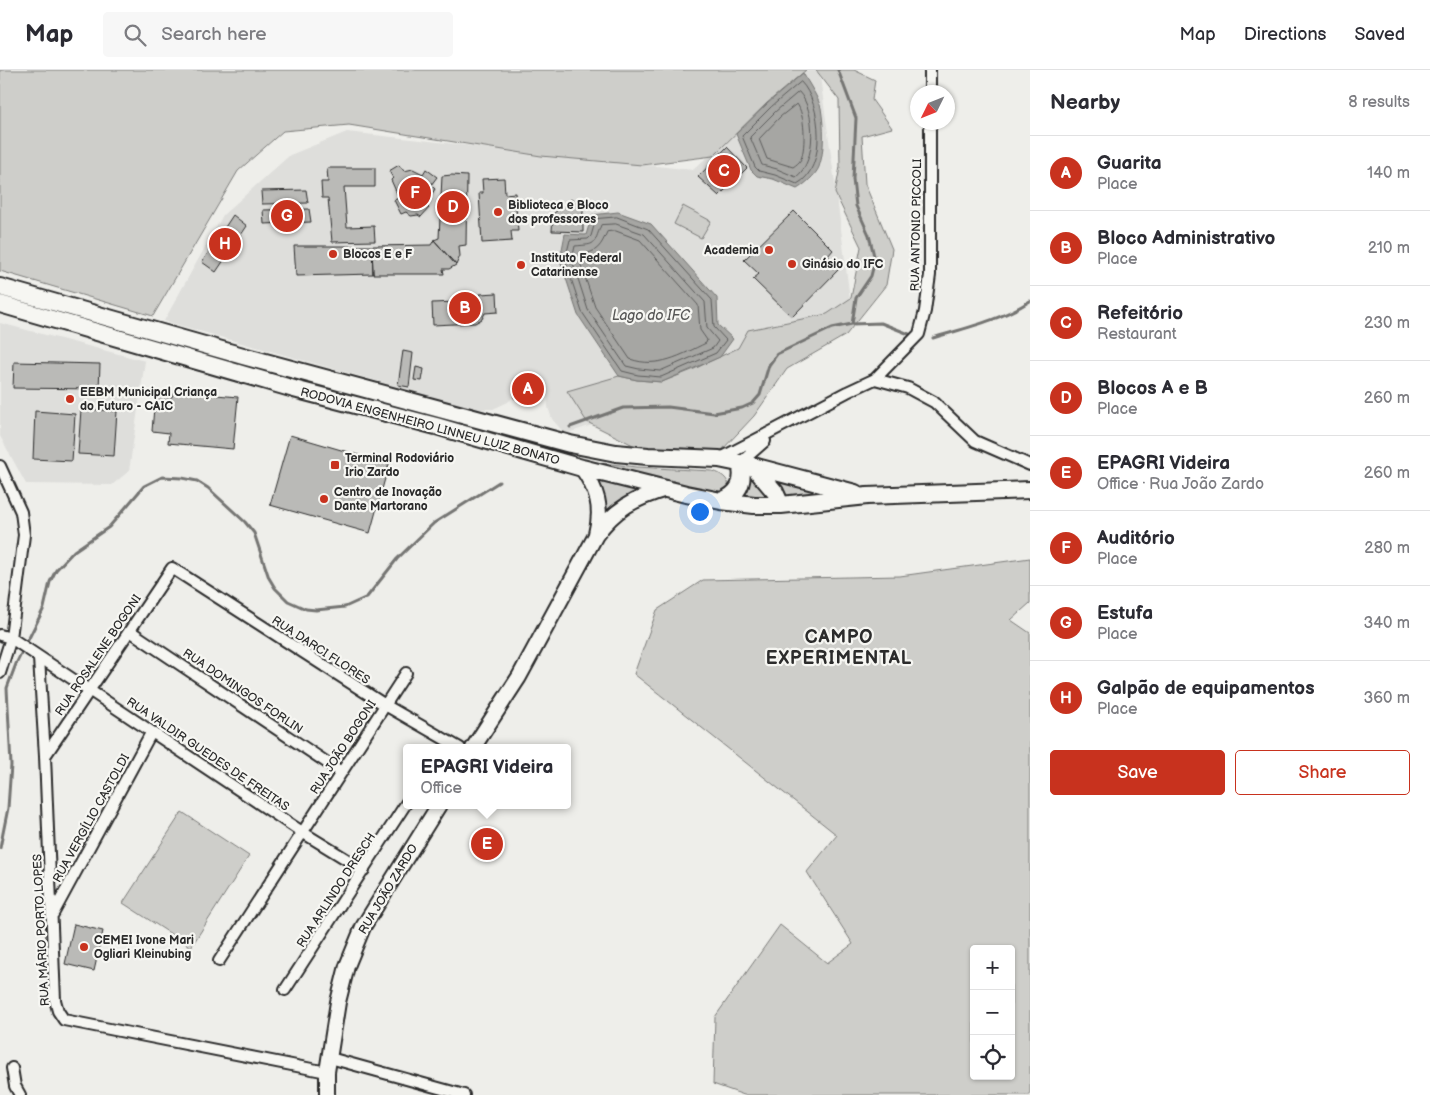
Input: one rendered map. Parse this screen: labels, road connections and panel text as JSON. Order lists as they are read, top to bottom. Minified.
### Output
{"streets":{"main road":["RODOVIA ENGENHEIRO LINNEU LUIZ BONATO","RUA JOÃO ZARDO"],"street":["RUA ANTONIO PICCOLI","RUA DARCI FLORES","RUA ROSALENE BOGONI","RUA DOMINGOS FORLIN","RUA JOÃO BOGONI","RUA VALDIR GUEDES DE FREITAS","RUA VERGÍLIO CASTOLDI","RUA ARLINDO DRESCH","RUA MÁRIO PORTO LOPES"]},"crossings":[["RUA DARCI FLORES","RUA ROSALENE BOGONI"],["RUA DARCI FLORES","RUA JOÃO BOGONI"],["RUA ROSALENE BOGONI","RUA DOMINGOS FORLIN"],["RUA ROSALENE BOGONI","RUA VALDIR GUEDES DE FREITAS"],["RUA ROSALENE BOGONI","RUA MÁRIO PORTO LOPES"],["RUA DOMINGOS FORLIN","RUA JOÃO BOGONI"],["RUA JOÃO BOGONI","RUA VALDIR GUEDES DE FREITAS"],["RUA VALDIR GUEDES DE FREITAS","RUA VERGÍLIO CASTOLDI"],["RUA VALDIR GUEDES DE FREITAS","RUA ARLINDO DRESCH"],["RUA VALDIR GUEDES DE FREITAS","RUA MÁRIO PORTO LOPES"],["RUA VERGÍLIO CASTOLDI","RUA MÁRIO PORTO LOPES"],["RUA JOÃO ZARDO","RUA MÁRIO PORTO LOPES"]],"districts":["CAMPO EXPERIMENTAL"],"water":["Lago do IFC"],"places":{"other":["Biblioteca e Bloco dos professores","Academia","Blocos E e F","Ginásio do IFC","Instituto Federal Catarinense","EEBM Municipal Criança do Futuro - CAIC","Centro de Inovação Dante Martorano","CEMEI Ivone Mari Ogliari Kleinubing"],"transit":["Terminal Rodoviário Irio Zardo"]},"north":"bottom left","page":{"header":"Map","search":"Search here","nav":["Map","Directions","Saved"],"heading":["Nearby","8 results"],"list":[{"mark":"A","name":"Guarita","note":"Place","value":"140 m"},{"mark":"B","name":"Bloco Administrativo","note":"Place","value":"210 m"},{"mark":"C","name":"Refeitório","note":"Restaurant","value":"230 m"},{"mark":"D","name":"Blocos A e B","note":"Place","value":"260 m"},{"mark":"E","name":"EPAGRI Videira","note":"Office · Rua João Zardo","value":"260 m"},{"mark":"F","name":"Auditório","note":"Place","value":"280 m"},{"mark":"G","name":"Estufa","note":"Place","value":"340 m"},{"mark":"H","name":"Galpão de equipamentos","note":"Place","value":"360 m"}],"pins":["C","F","D","G","H","B","A","E"],"buttons":["Save","Share"],"popup":["EPAGRI Videira","Office"],"map_buttons":["+","−"]}}
